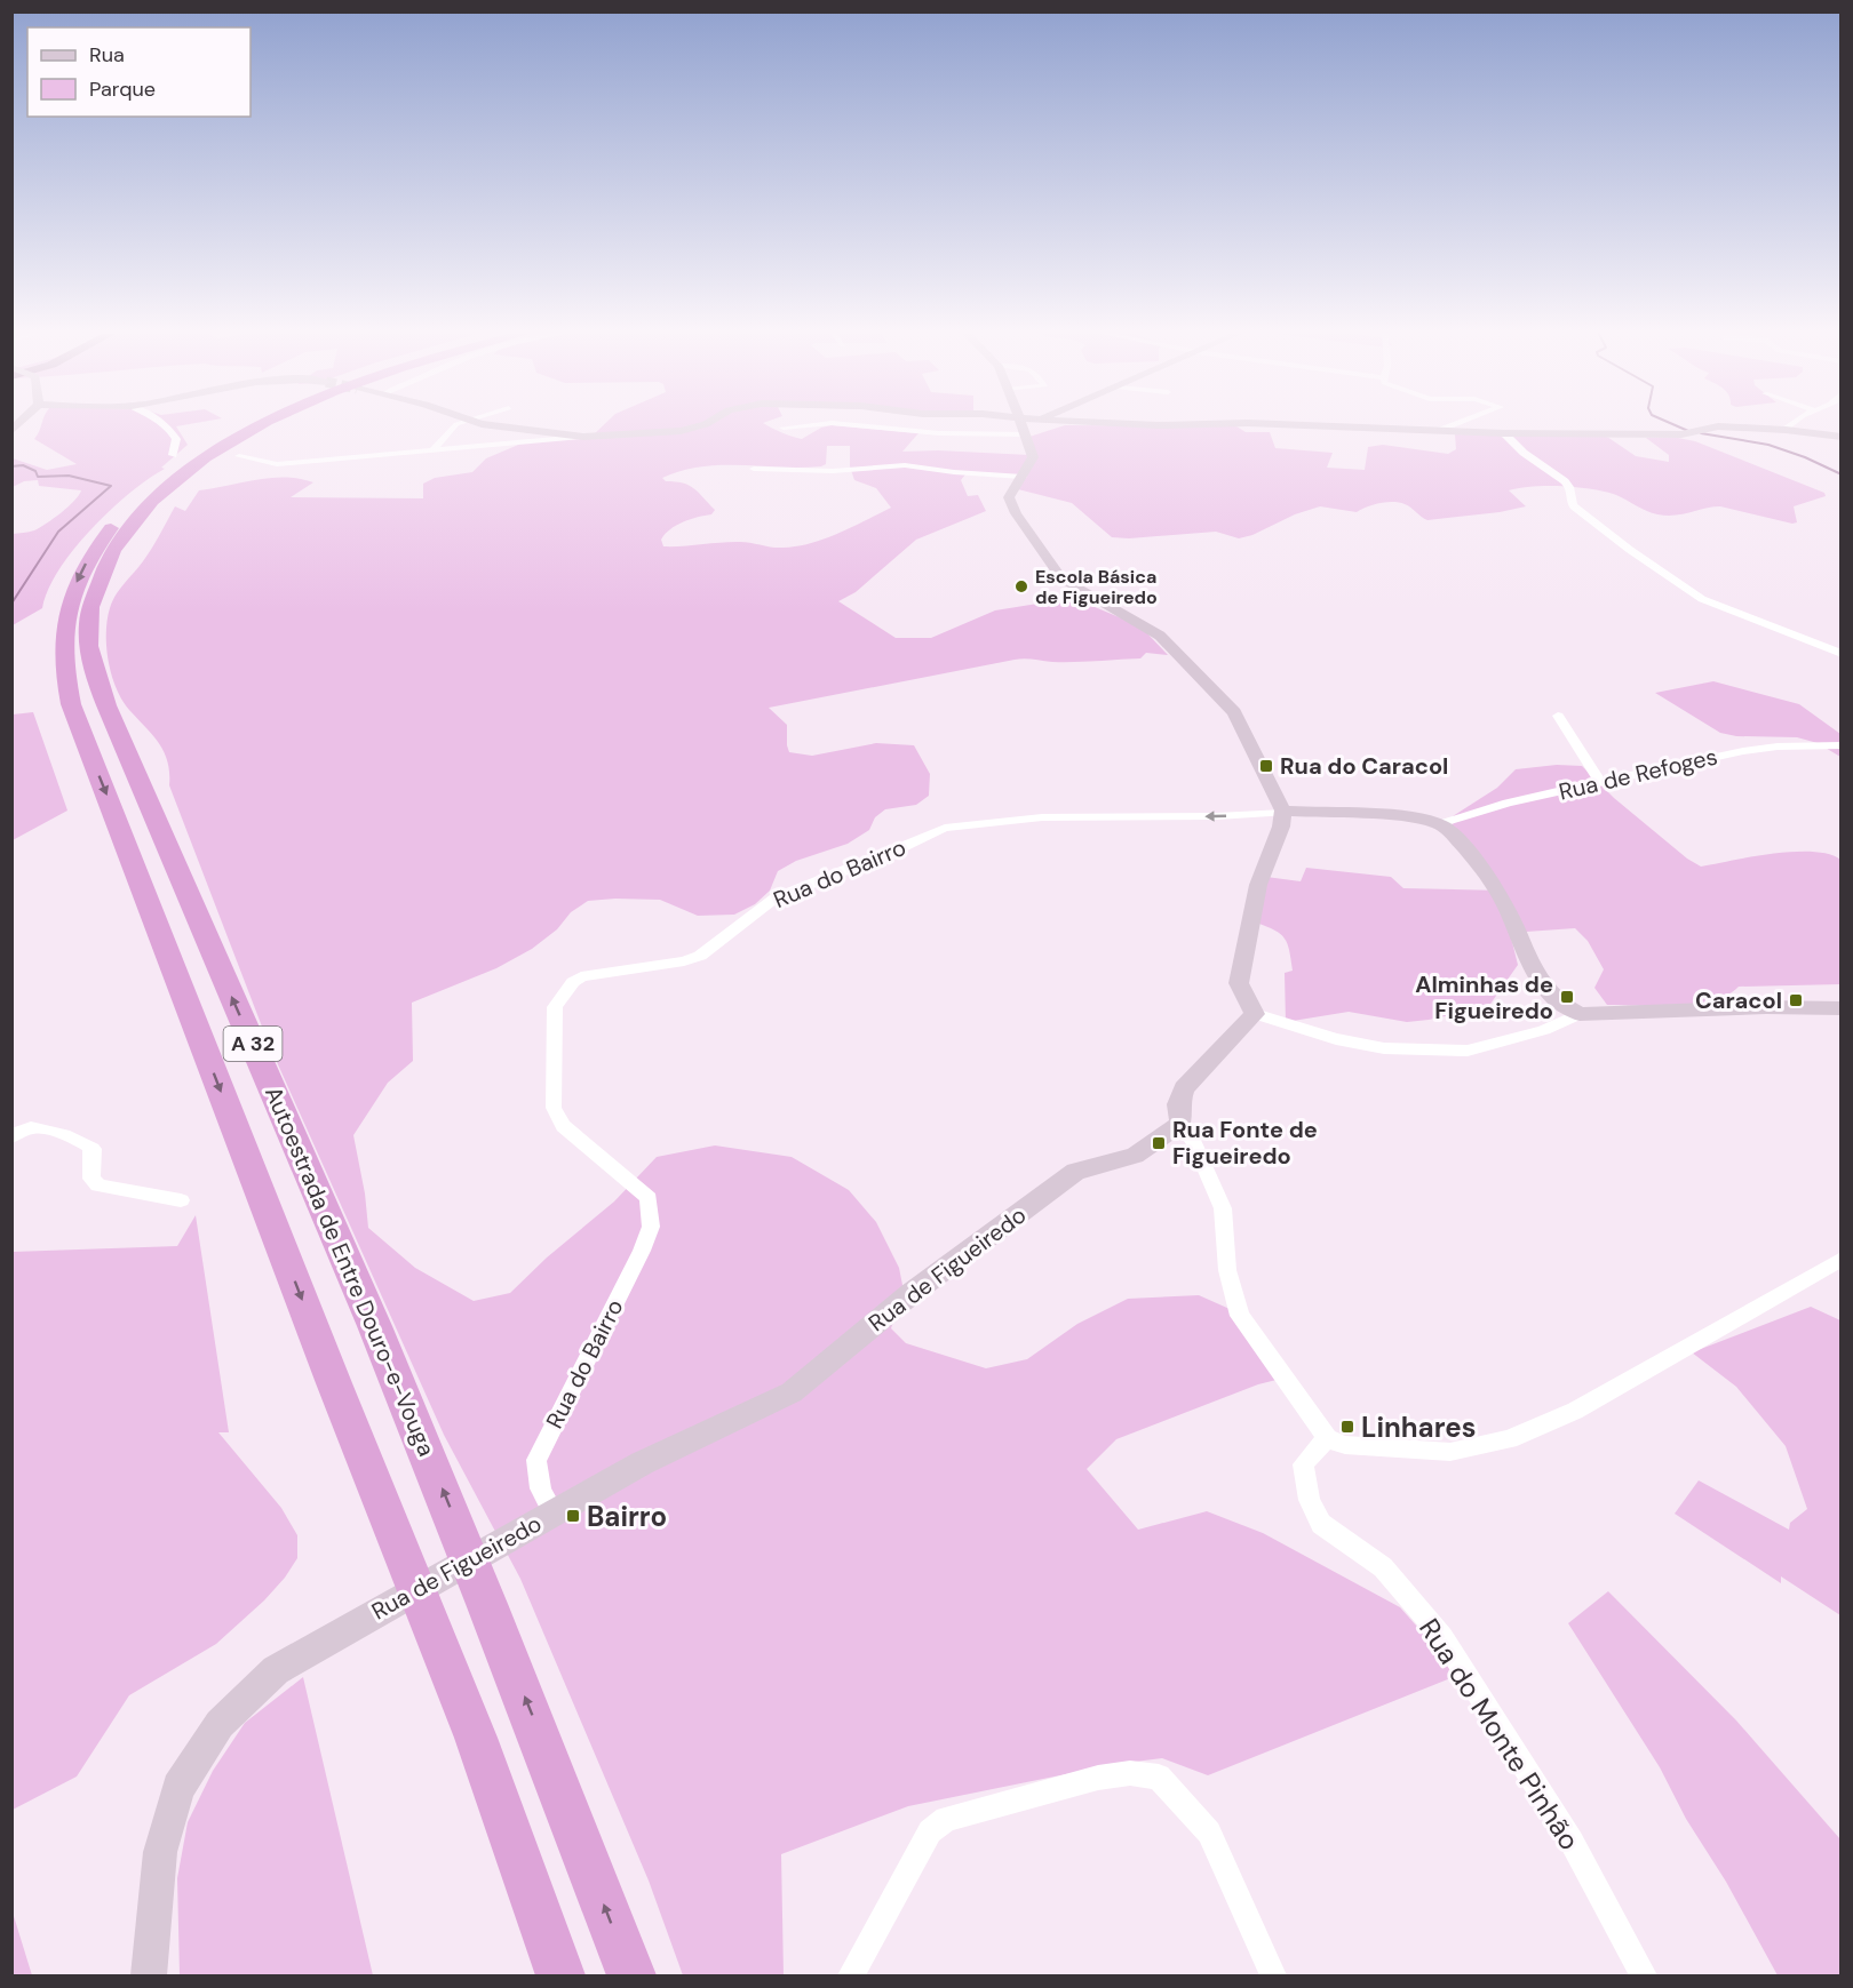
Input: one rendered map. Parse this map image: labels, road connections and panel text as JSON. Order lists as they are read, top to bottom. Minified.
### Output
{"streets":{"highway":["A 32","Autoestrada de Entre Douro-e-Vouga"],"street":["Rua de Refoges","Rua do Bairro","Rua de Figueiredo","Rua do Monte Pinhão"]},"crossings":[["Rua do Bairro","Rua de Figueiredo"]],"places":{"other":["Escola Básica de Figueiredo"],"transit":["Rua do Caracol","Alminhas de Figueiredo","Caracol","Rua Fonte de Figueiredo","Linhares","Bairro"]},"legend":["Rua","Parque"]}
